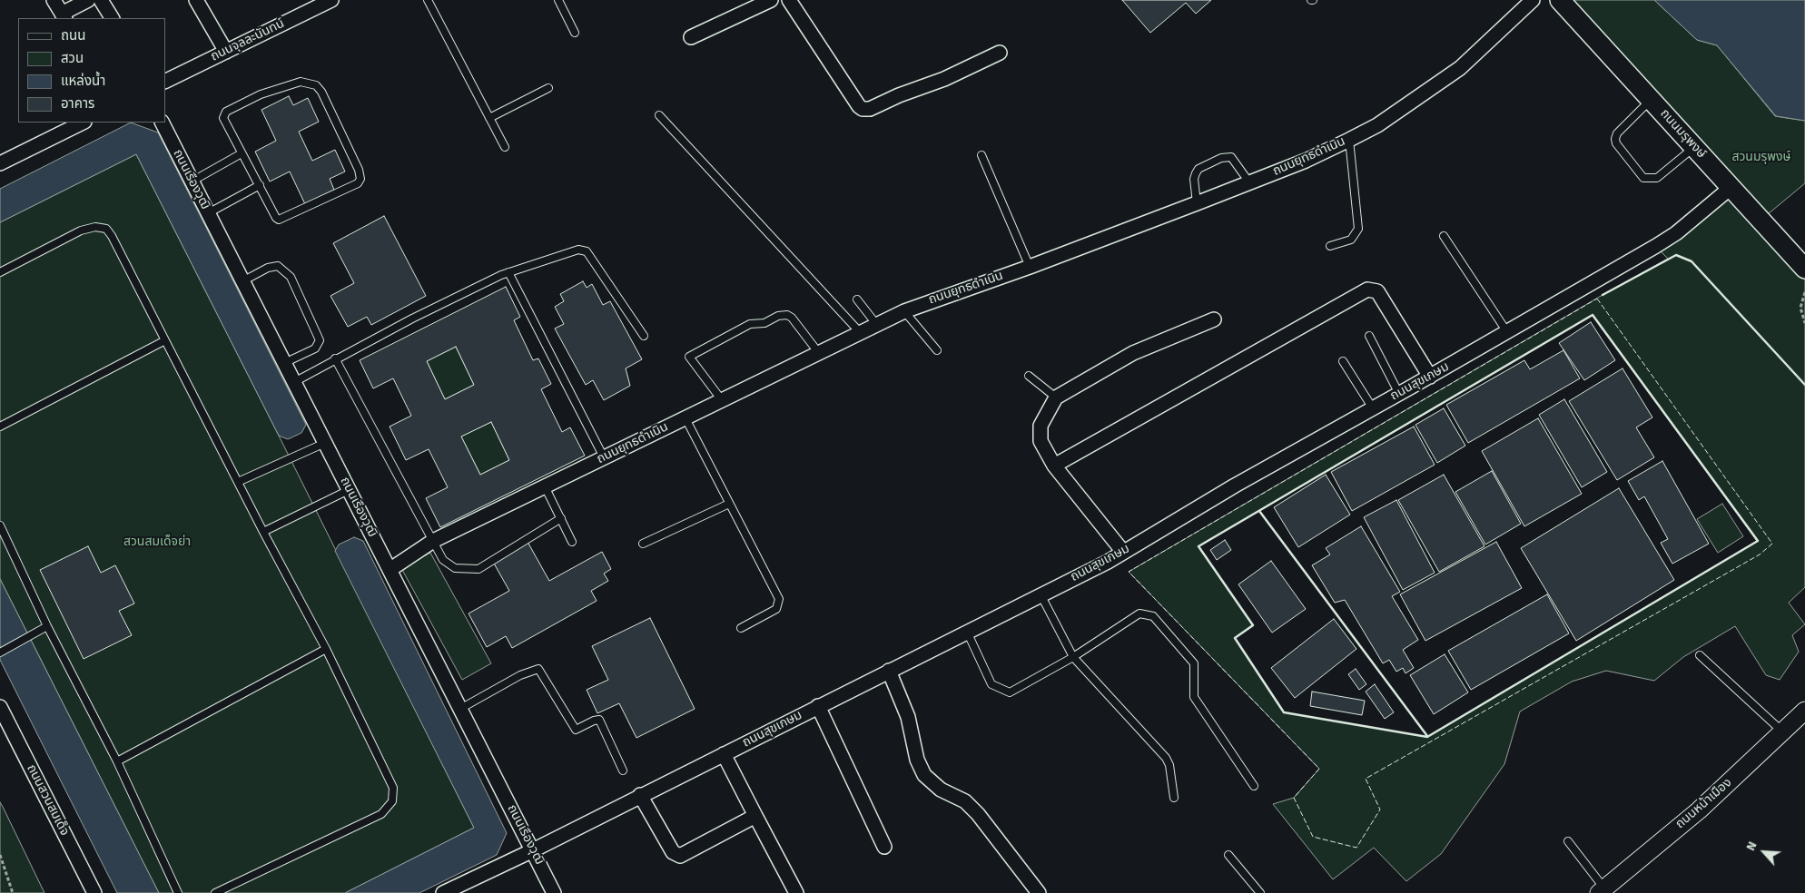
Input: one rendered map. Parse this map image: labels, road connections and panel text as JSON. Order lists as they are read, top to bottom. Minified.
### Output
{"streets":{"main road":["ถนนมรุพงษ์"],"street":["ถนนจุลละนันทน์","ถนนยุทธดำเนิน","ถนนเรืองวุฒิ","ถนนสุขเกษม","ถนนสวนสมเด็จ","ถนนหน้าเมือง"]},"crossings":[["ถนนมรุพงษ์","ถนนสุขเกษม"],["ถนนยุทธดำเนิน","ถนนเรืองวุฒิ"],["ถนนเรืองวุฒิ","ถนนสุขเกษม"]],"parks":["สวนมรุพงษ์","สวนสมเด็จย่า"],"legend":["ถนน","สวน","แหล่งน้ำ","อาคาร"],"north":"top left"}
